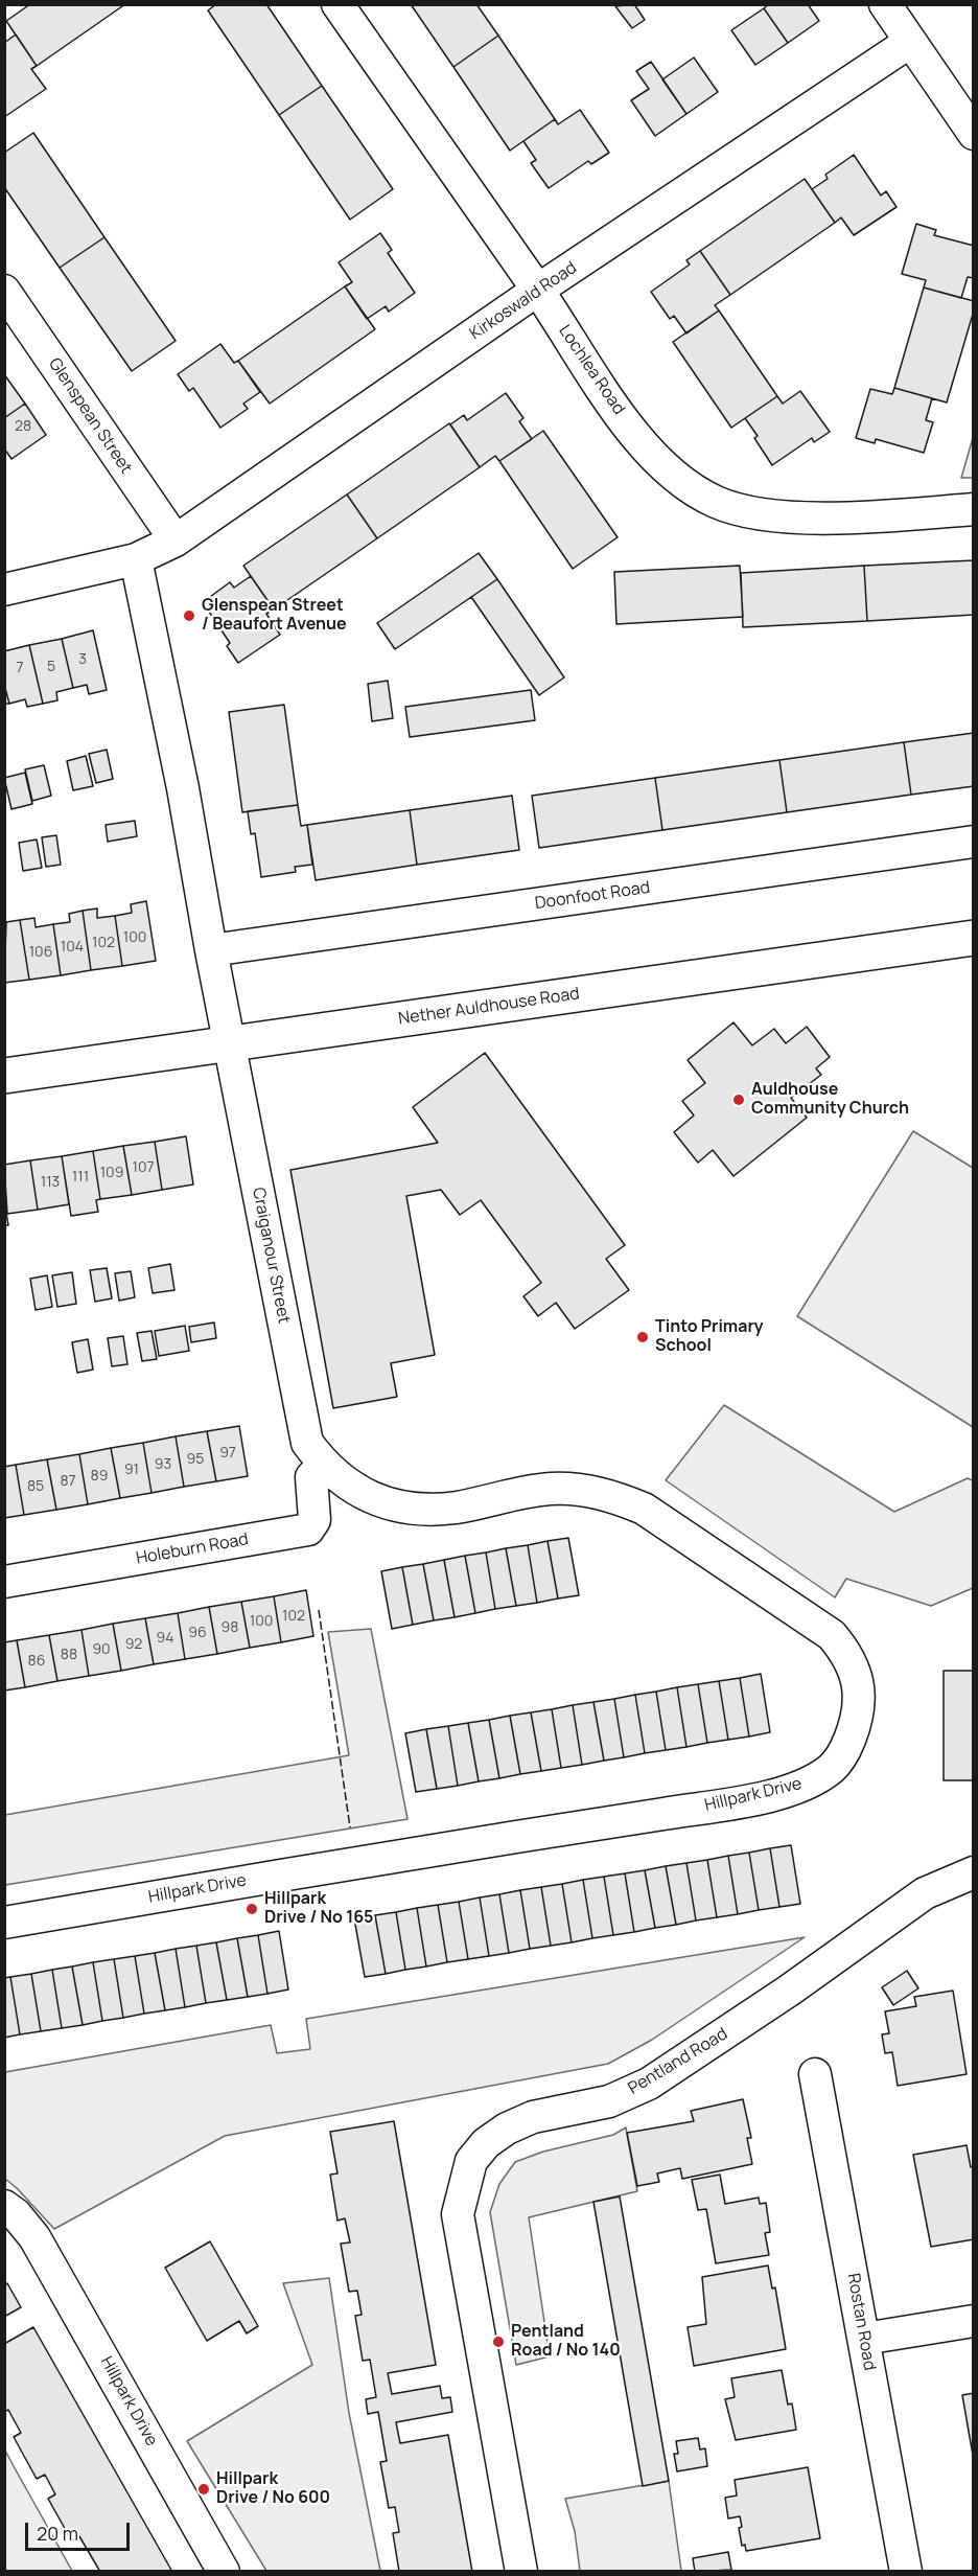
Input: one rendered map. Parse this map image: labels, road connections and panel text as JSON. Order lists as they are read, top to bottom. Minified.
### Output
{"streets":{"main road":["Nether Auldhouse Road"],"street":["Kirkoswald Road","Lochlea Road","Glenspean Street","Doonfoot Road","Craiganour Street","Holeburn Road","Hillpark Drive","Pentland Road","Rostan Road"]},"crossings":[["Kirkoswald Road","Lochlea Road"],["Kirkoswald Road","Glenspean Street"],["Kirkoswald Road","Craiganour Street"],["Doonfoot Road","Craiganour Street"],["Nether Auldhouse Road","Craiganour Street"],["Craiganour Street","Holeburn Road"],["Craiganour Street","Hillpark Drive"],["Holeburn Road","Hillpark Drive"]],"places":["Glenspean Street / Beaufort Avenue","Auldhouse Community Church","Tinto Primary School","Hillpark Drive / No 165","Pentland Road / No 140","Hillpark Drive / No 600"],"house_numbers":["28","3","5","7","100","102","104","106","107","109","111","113","97","95","93","91","89","87","85","102","100","98","96","94","92","90","88","86"],"scale_bar":"20 m"}
